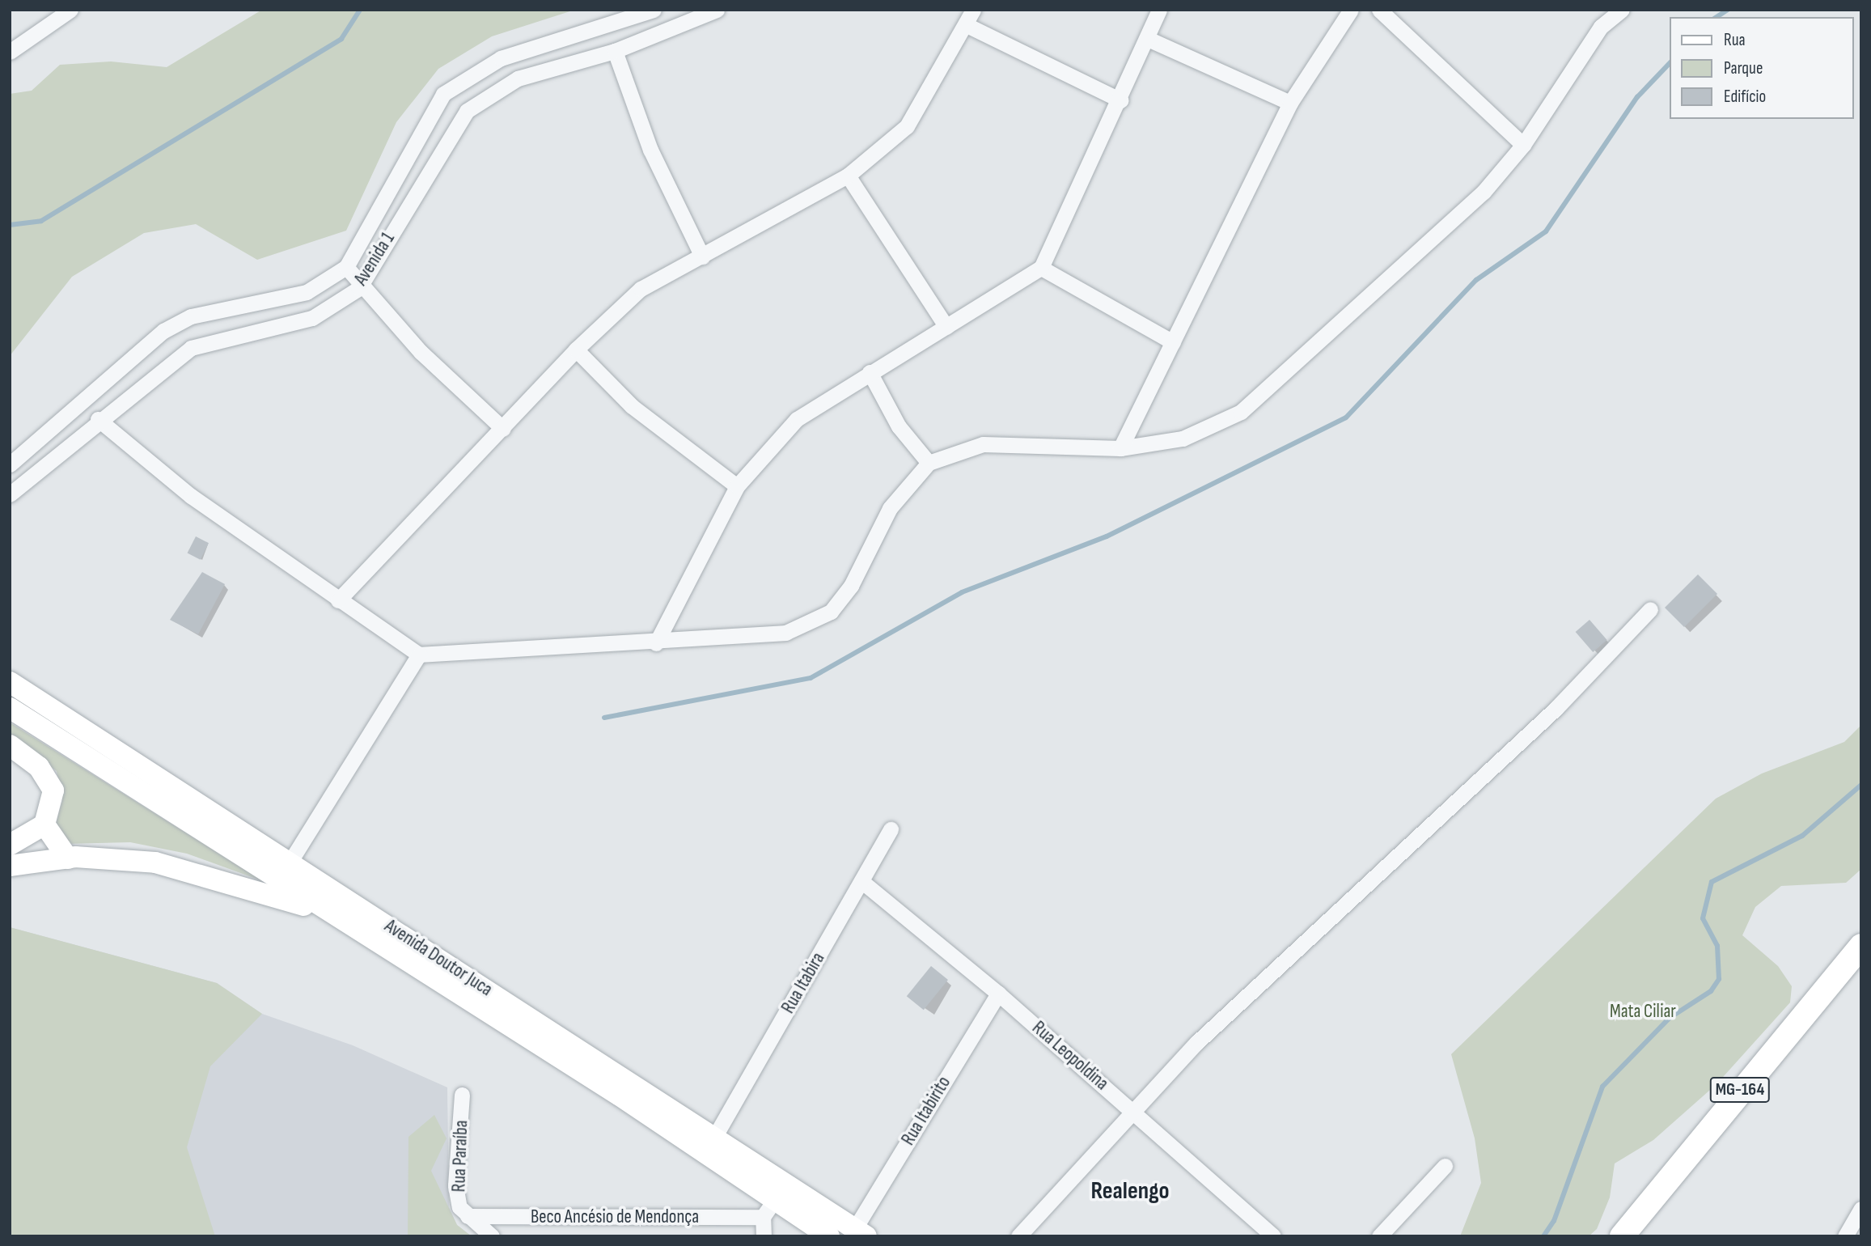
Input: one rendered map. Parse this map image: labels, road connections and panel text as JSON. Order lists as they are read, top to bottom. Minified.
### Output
{"streets":{"main road":["Avenida Doutor Juca","MG-164"],"street":["Avenida 1","Rua Itabira","Rua Leopoldina","Rua Itabirito","Rua Paraíba","Beco Ancésio de Mendonça"]},"crossings":[["Avenida Doutor Juca","Rua Itabira"],["Avenida Doutor Juca","Rua Itabirito"],["Rua Itabira","Rua Leopoldina"],["Rua Leopoldina","Rua Itabirito"],["Rua Paraíba","Beco Ancésio de Mendonça"]],"districts":["Realengo"],"parks":["Mata Ciliar"],"legend":["Rua","Parque","Edifício"]}
